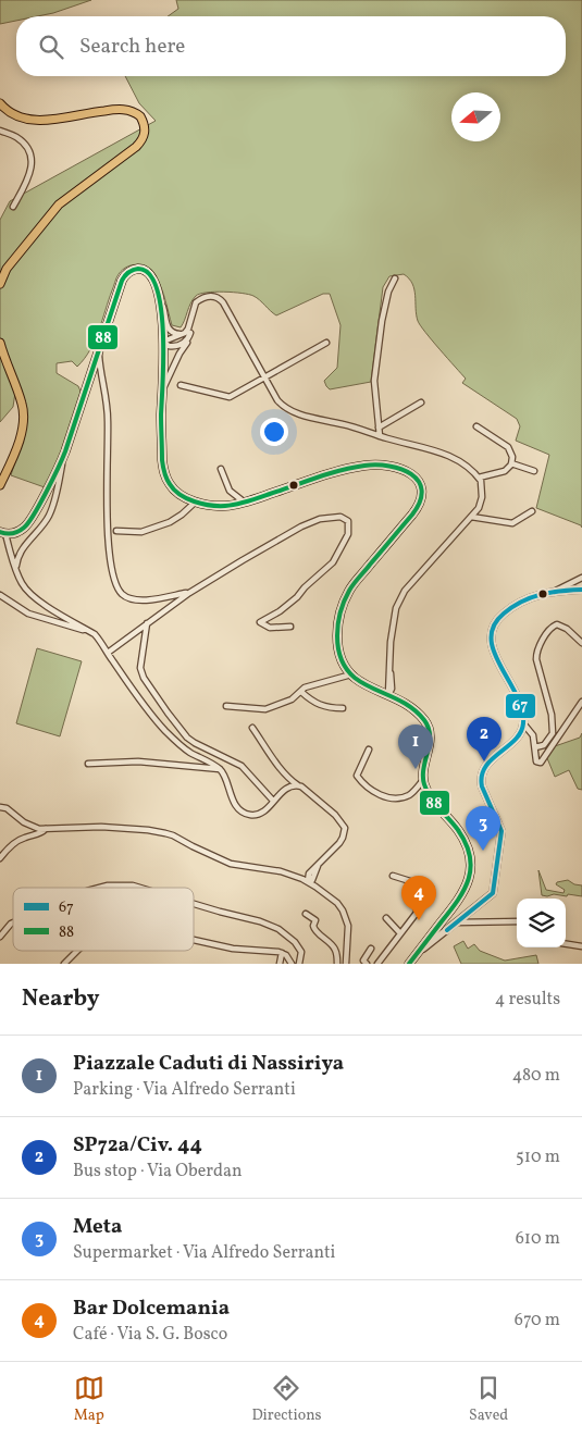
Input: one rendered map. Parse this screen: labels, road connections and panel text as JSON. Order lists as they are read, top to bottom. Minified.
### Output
{"lines":["transit line 88","transit line 67"],"legend":["67","88"],"north":"left","page":{"search":"Search here","pins":["2","1","3","4"],"heading":["Nearby","4 results"],"list":[{"mark":"1","name":"Piazzale Caduti di Nassiriya","note":"Parking · Via Alfredo Serranti","value":"480 m"},{"mark":"2","name":"SP72a/Civ. 44","note":"Bus stop · Via Oberdan","value":"510 m"},{"mark":"3","name":"Meta","note":"Supermarket · Via Alfredo Serranti","value":"610 m"},{"mark":"4","name":"Bar Dolcemania","note":"Café · Via S. G. Bosco","value":"670 m"}],"nav":["Map","Directions","Saved"]}}
